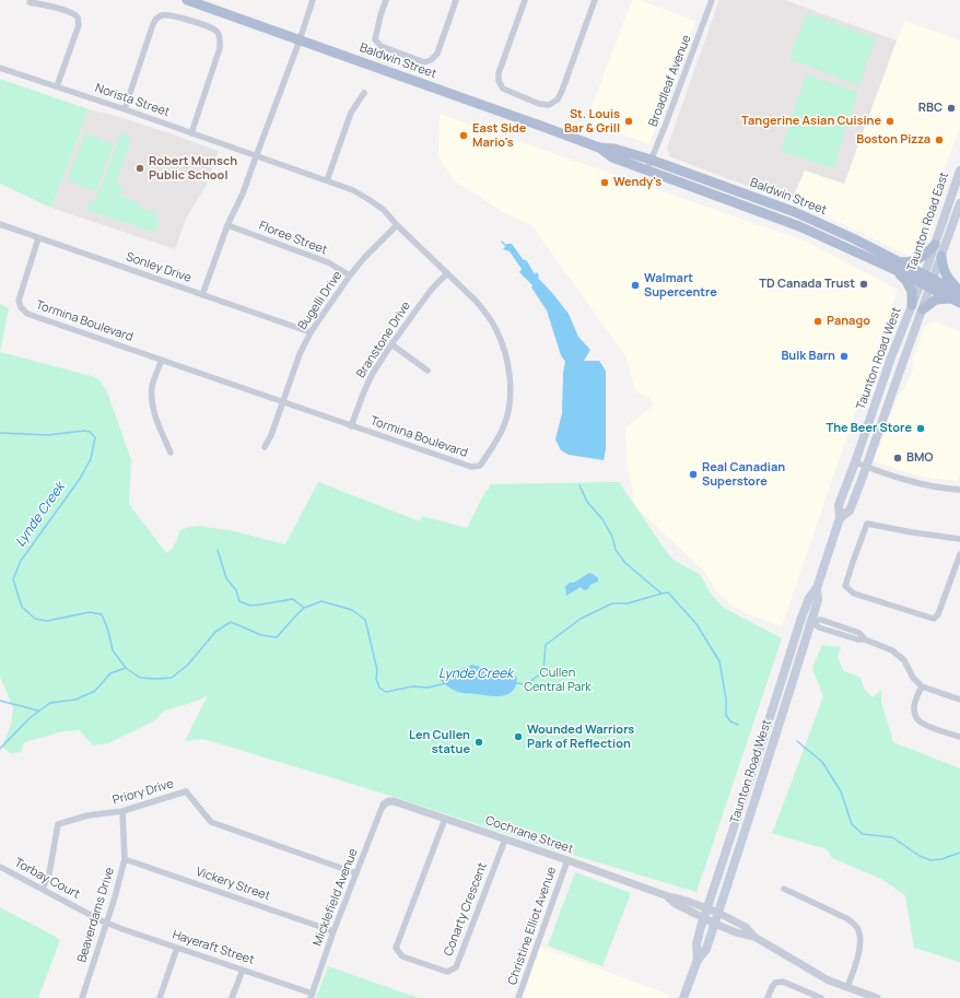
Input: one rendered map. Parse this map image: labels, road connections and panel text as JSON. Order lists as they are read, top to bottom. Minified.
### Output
{"streets":{"main road":["Baldwin Street","Taunton Road East","Taunton Road West"],"street":["Broadleaf Avenue","Norista Street","Floree Street","Sonley Drive","Bugelli Drive","Tormina Boulevard","Branstone Drive","Priory Drive","Cochrane Street","Torbay Court","Vickery Street","Micklefield Avenue","Conarty Crescent","Beaverdams Drive","Christine Elliot Avenue","Hayeraft Street"]},"crossings":[["Baldwin Street","Broadleaf Avenue"],["Baldwin Street","Taunton Road East"],["Baldwin Street","Taunton Road West"],["Norista Street","Tormina Boulevard"],["Taunton Road East","Taunton Road West"],["Floree Street","Bugelli Drive"],["Sonley Drive","Bugelli Drive"],["Sonley Drive","Tormina Boulevard"],["Bugelli Drive","Tormina Boulevard"],["Tormina Boulevard","Branstone Drive"],["Taunton Road West","Cochrane Street"],["Priory Drive","Torbay Court"],["Priory Drive","Micklefield Avenue"],["Priory Drive","Beaverdams Drive"],["Cochrane Street","Micklefield Avenue"],["Cochrane Street","Conarty Crescent"],["Cochrane Street","Christine Elliot Avenue"],["Torbay Court","Beaverdams Drive"],["Torbay Court","Hayeraft Street"],["Vickery Street","Micklefield Avenue"],["Vickery Street","Beaverdams Drive"],["Micklefield Avenue","Hayeraft Street"],["Beaverdams Drive","Hayeraft Street"]],"water":["Lynde Creek"],"parks":["Cullen Central Park"],"places":["RBC","St. Louis Bar & Grill","Tangerine Asian Cuisine","East Side Mario's","Boston Pizza","Robert Munsch Public School","Wendy's","TD Canada Trust","Walmart Supercentre","Panago","Bulk Barn","The Beer Store","BMO","Real Canadian Superstore","Wounded Warriors Park of Reflection","Len Cullen statue"]}
